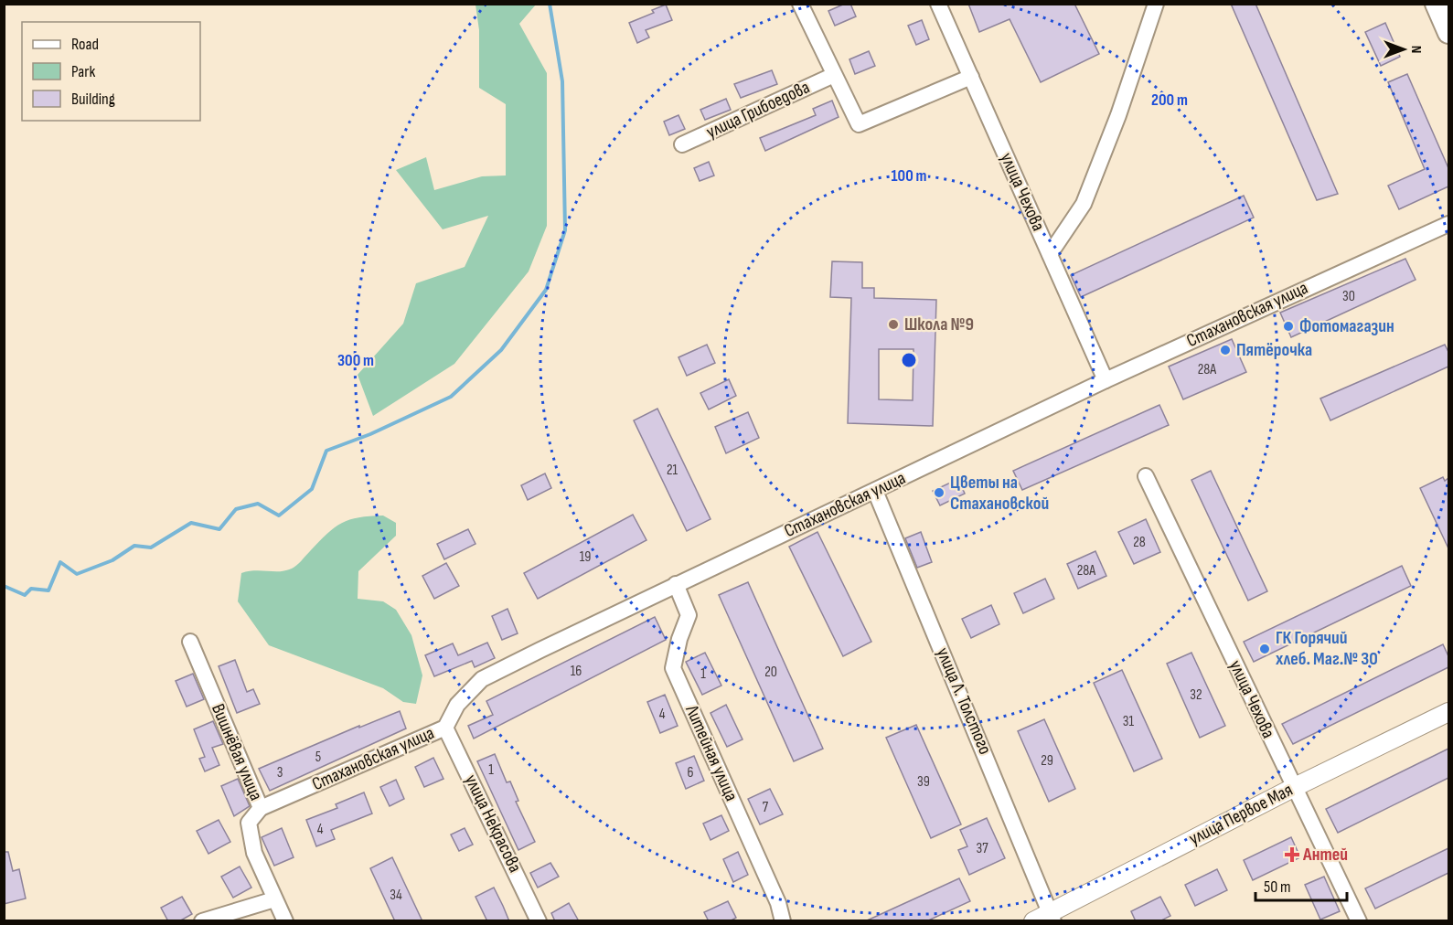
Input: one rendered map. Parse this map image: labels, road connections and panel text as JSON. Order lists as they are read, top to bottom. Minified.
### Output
{"streets":{"street":["улица Грибоедова","улица Чехова","Стахановская улица","улица Л. Толстого","Вишнёвая улица","Литейная улица","улица Первое Мая","улица Некрасова"]},"crossings":[["улица Чехова","Стахановская улица"],["улица Чехова","улица Первое Мая"],["Стахановская улица","улица Л. Толстого"],["Стахановская улица","Вишнёвая улица"],["Стахановская улица","Литейная улица"],["Стахановская улица","улица Некрасова"],["улица Л. Толстого","улица Первое Мая"]],"places":{"other":["Школа №9","Фотомагазин","Пятёрочка","Цветы на Стахановской","ГК Горячий хлеб. Маг.№ 30"],"health":["Антей"]},"house_numbers":["30","28А","21","28","19","28А","16","20","1","32","4","31","5","29","1","3","6","39","7","4","37","34"],"legend":["Road","Park","Building"],"scale_bar":"50 m","north":"right","rings":["200 m","100 m","300 m"]}
